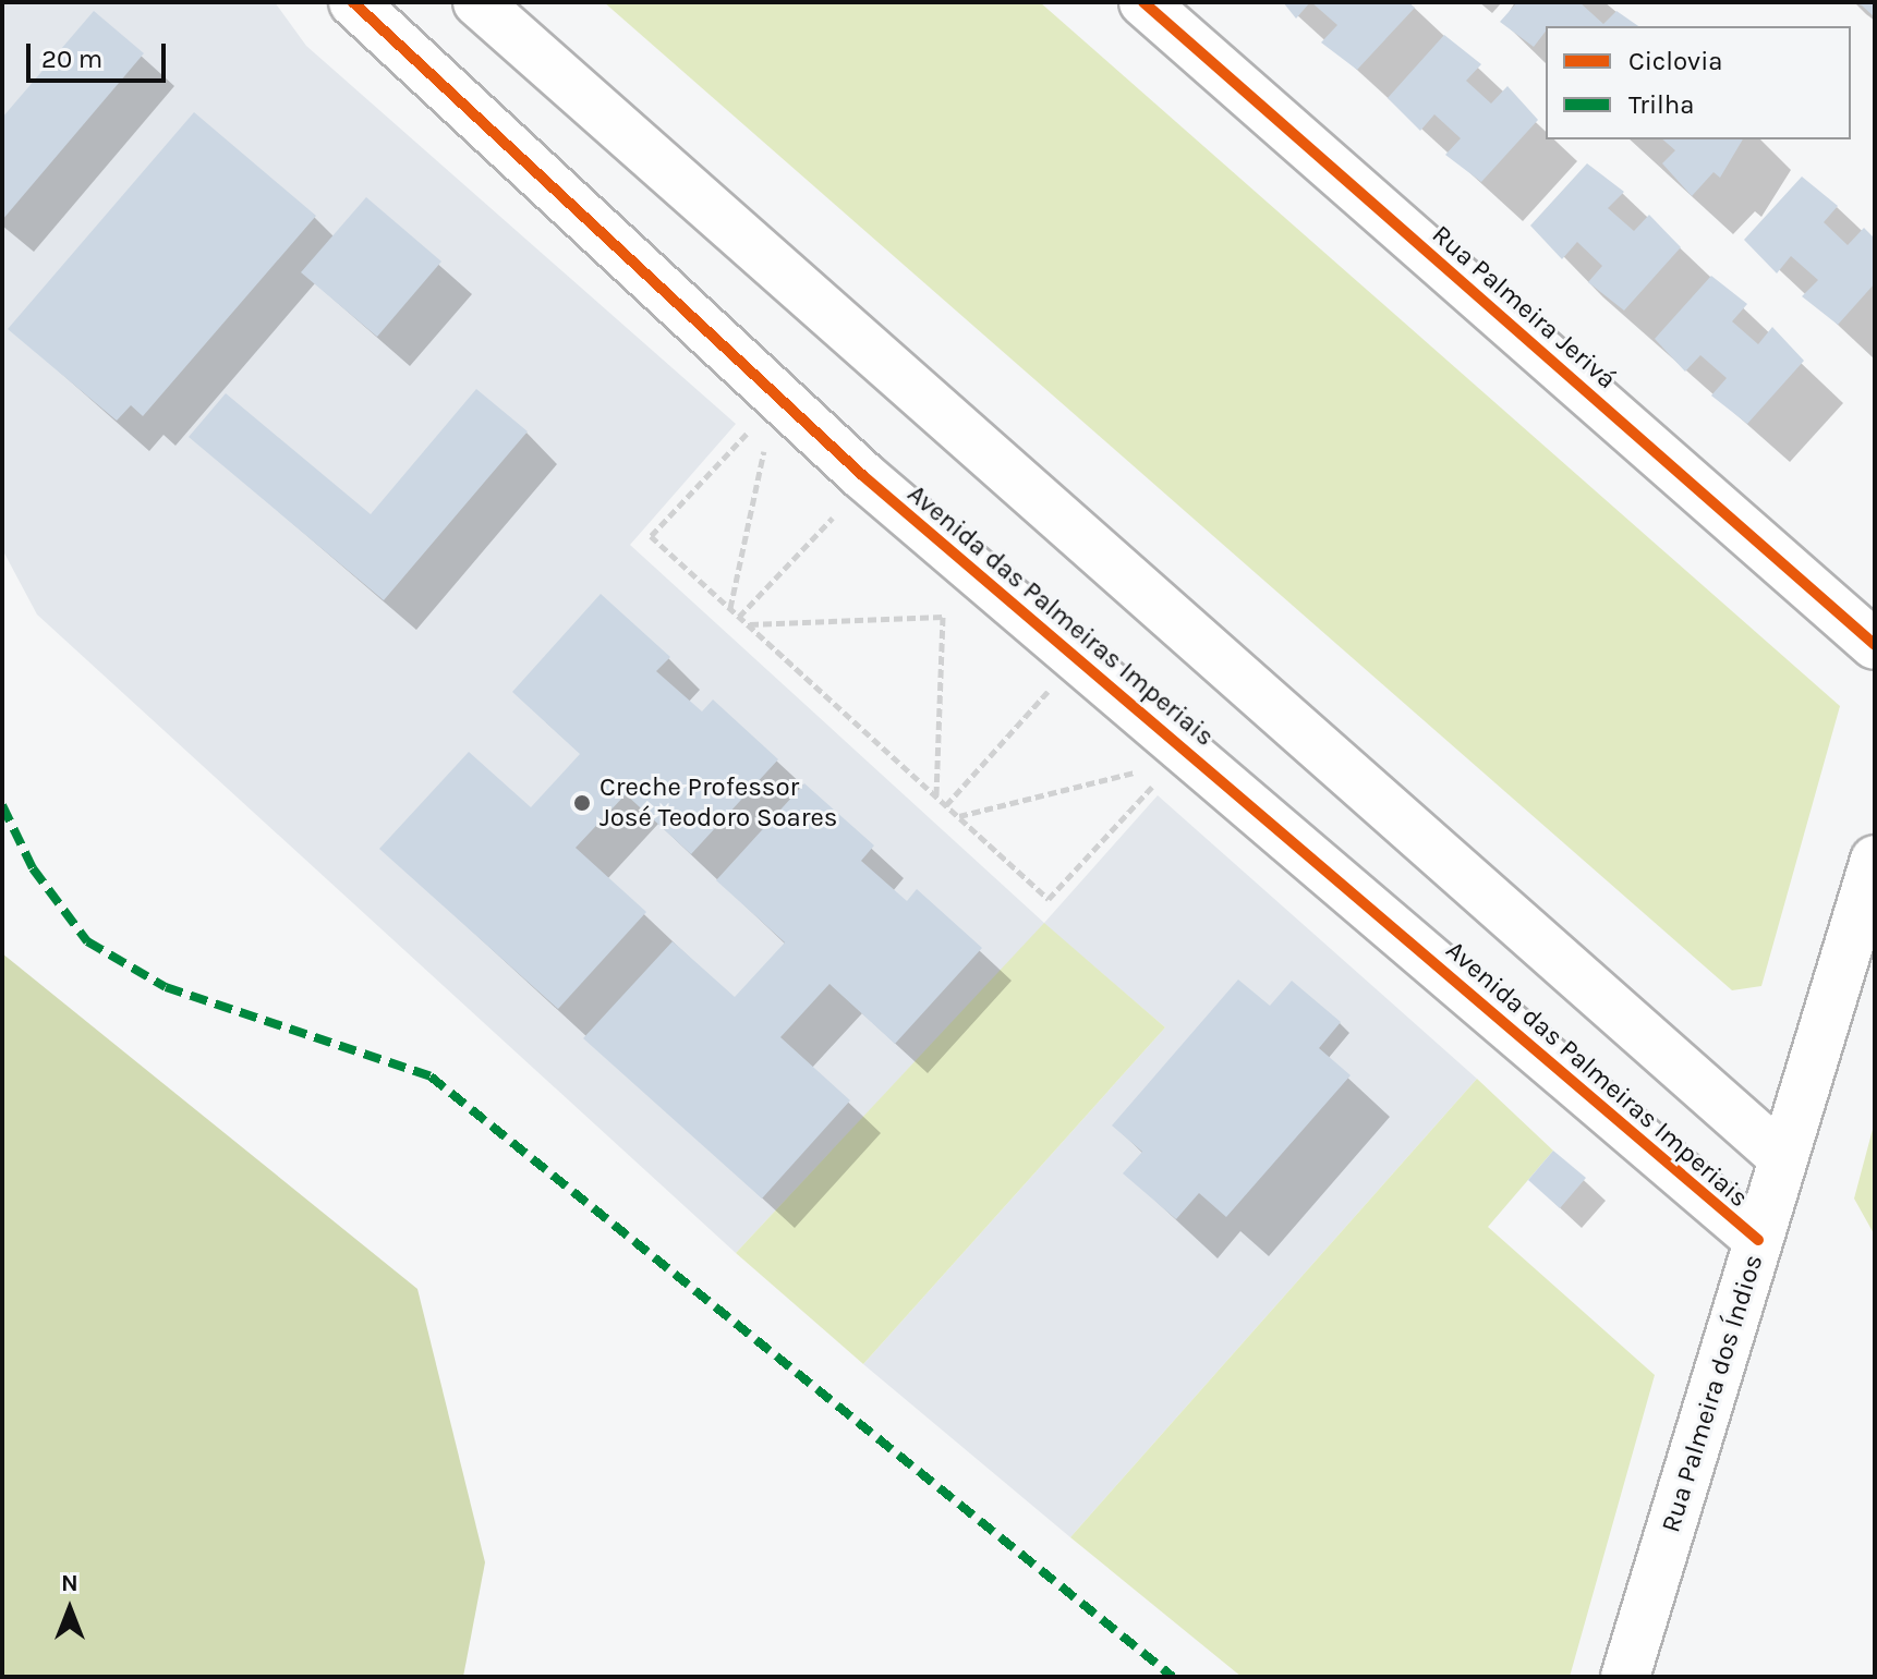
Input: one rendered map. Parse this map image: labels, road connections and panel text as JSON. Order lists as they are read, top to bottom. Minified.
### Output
{"streets":{"street":["Rua Palmeira Jerivá","Avenida das Palmeiras Imperiais","Rua Palmeira dos Índios"]},"crossings":[["Avenida das Palmeiras Imperiais","Rua Palmeira dos Índios"]],"places":["Creche Professor José Teodoro Soares"],"legend":["Ciclovia","Trilha"],"scale_bar":"20 m","north":"top"}
